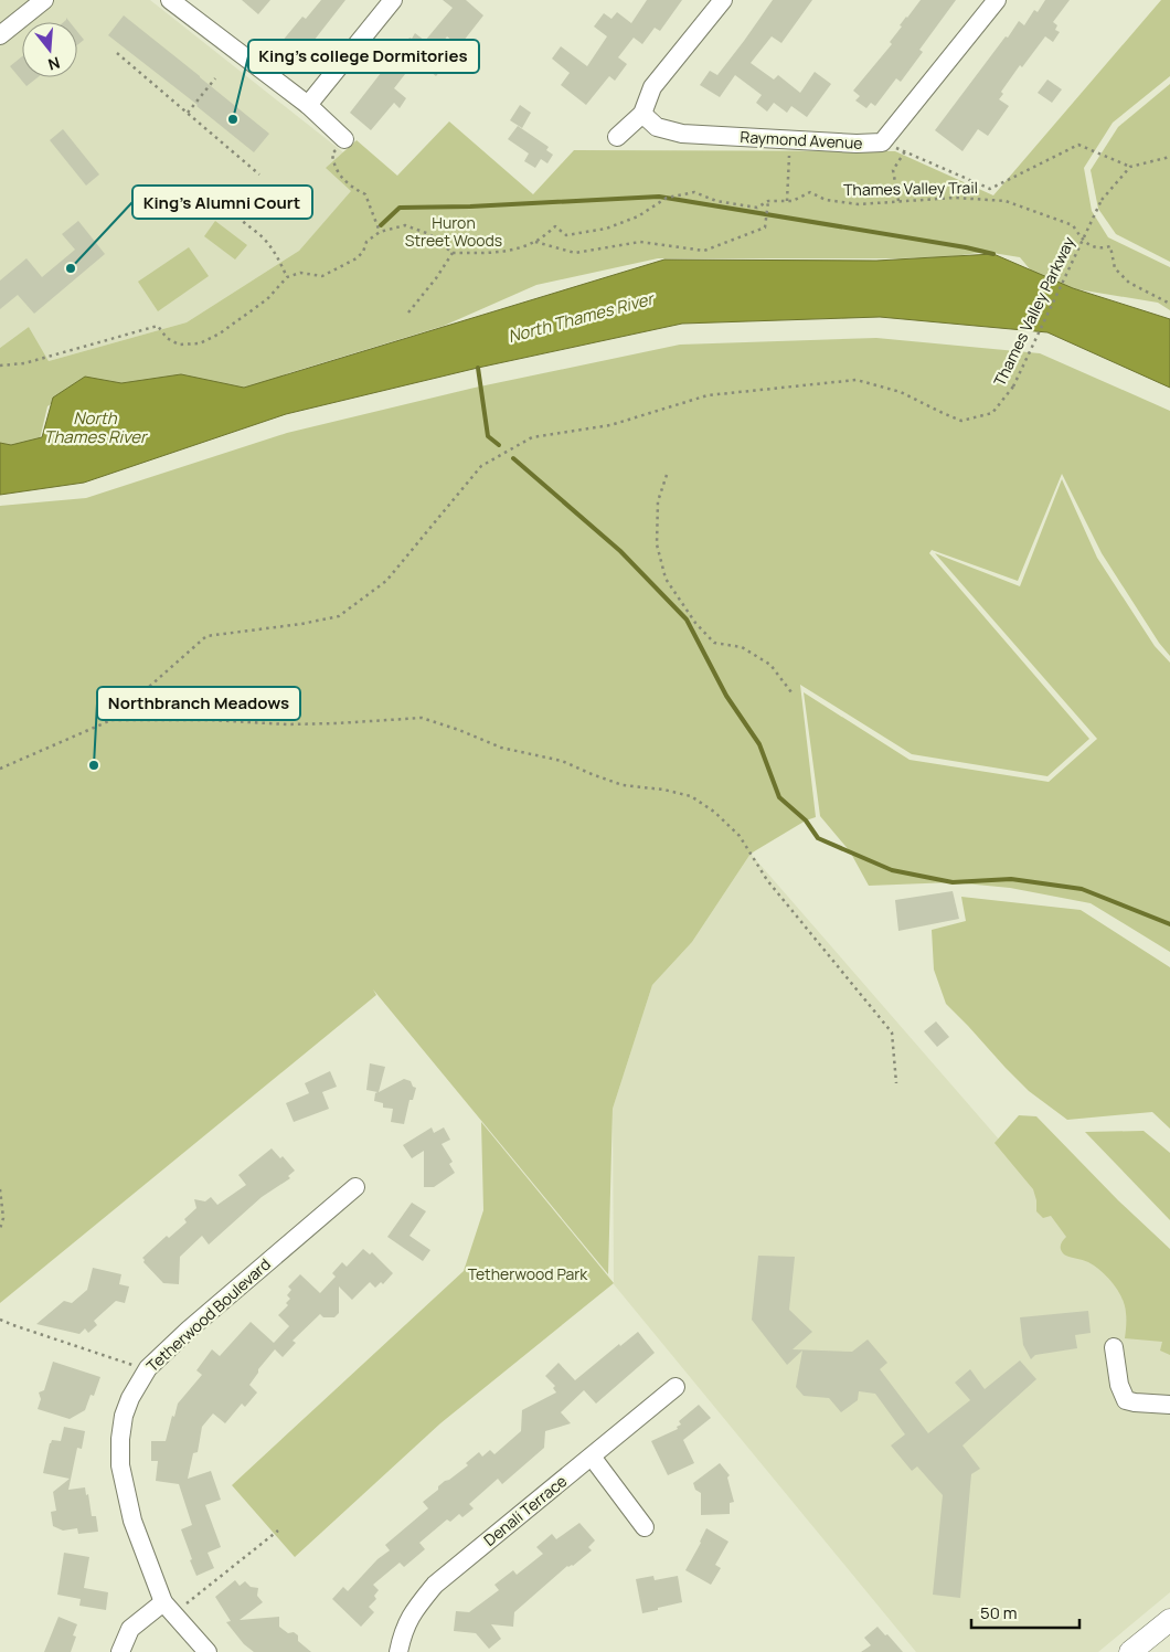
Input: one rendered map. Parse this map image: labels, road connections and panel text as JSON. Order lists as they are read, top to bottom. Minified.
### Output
{"streets":{"street":["Raymond Avenue","Tetherwood Boulevard","Denali Terrace"],"path":["Thames Valley Trail","Thames Valley Parkway"]},"water":["North Thames River"],"parks":["Huron Street Woods","Tetherwood Park"],"places":["King's college Dormitories","King’s Alumni Court","Northbranch Meadows"],"scale_bar":"50 m","north":"bottom"}
